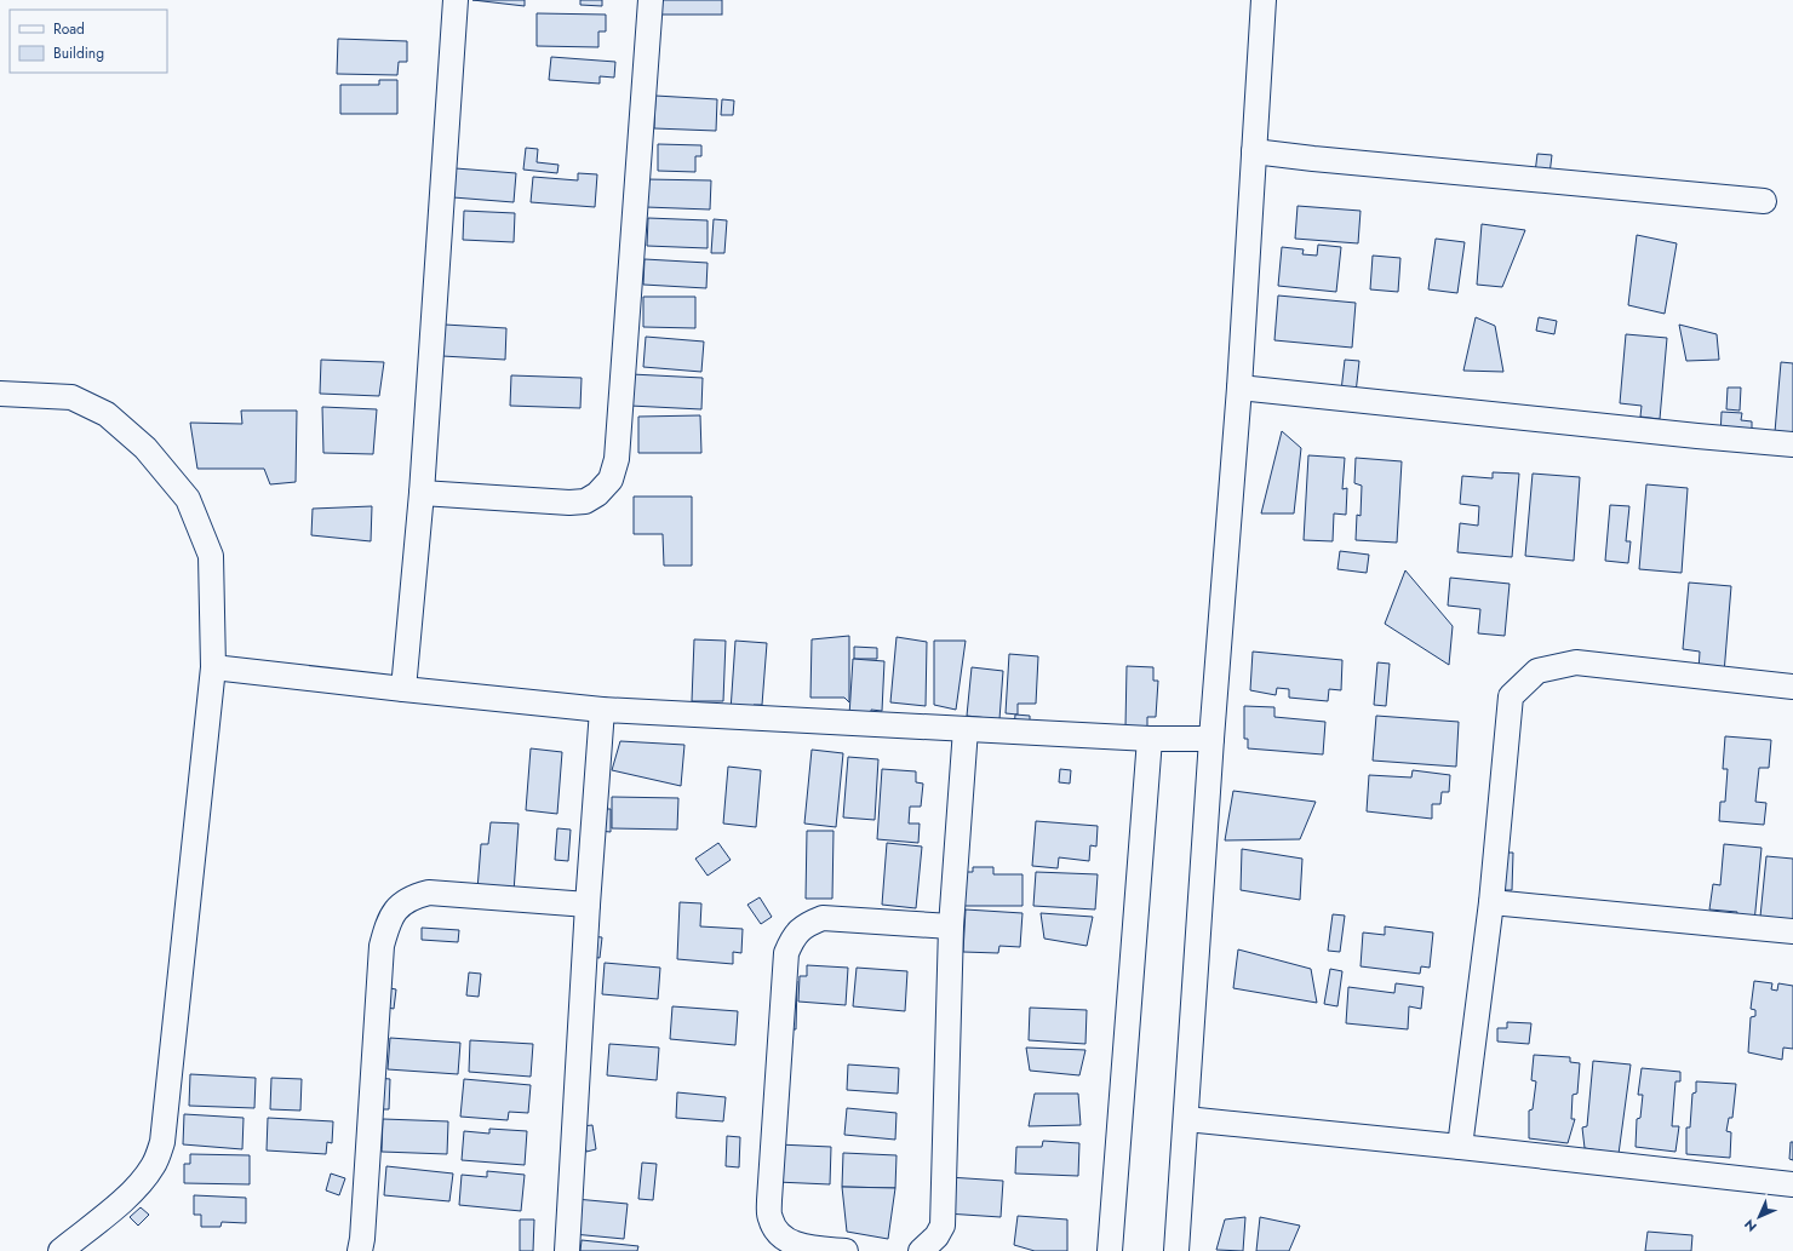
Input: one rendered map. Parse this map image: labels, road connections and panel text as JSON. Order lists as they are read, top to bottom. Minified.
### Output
{"legend":["Road","Building"],"north":"bottom left"}
